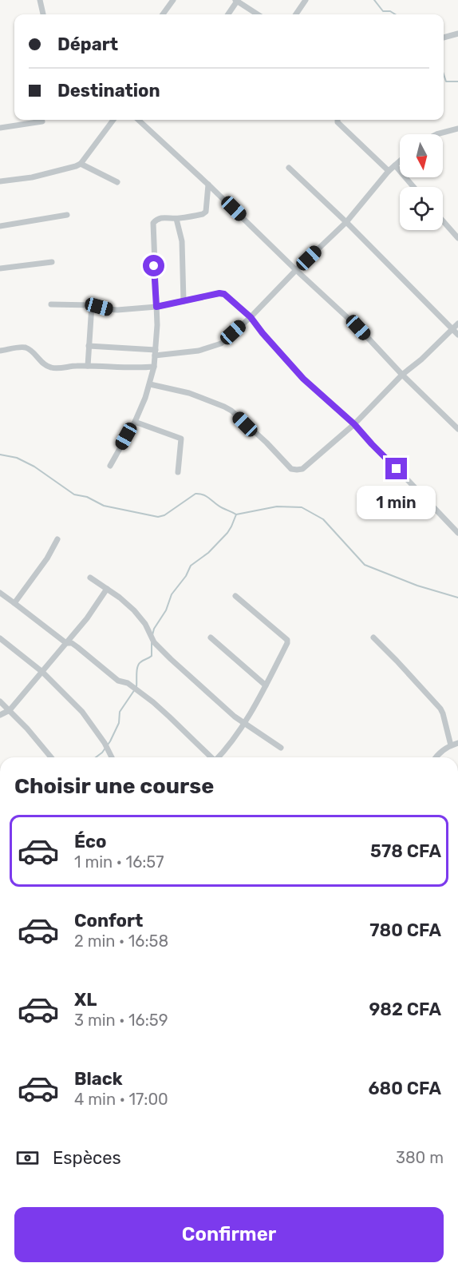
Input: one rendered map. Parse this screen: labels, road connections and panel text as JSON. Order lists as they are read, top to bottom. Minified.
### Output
{"north":"bottom","page":{"banner":["Départ","Destination"],"bubble":"1 min","heading":"Choisir une course","list":[{"name":"Éco","note":"1 min · 16:57","value":"578 CFA"},{"name":"Confort","note":"2 min · 16:58","value":"780 CFA"},{"name":"XL","note":"3 min · 16:59","value":"982 CFA"},{"name":"Black","note":"4 min · 17:00","value":"680 CFA"}],"pay":["Espèces","380 m"],"buttons":"Confirmer"}}
